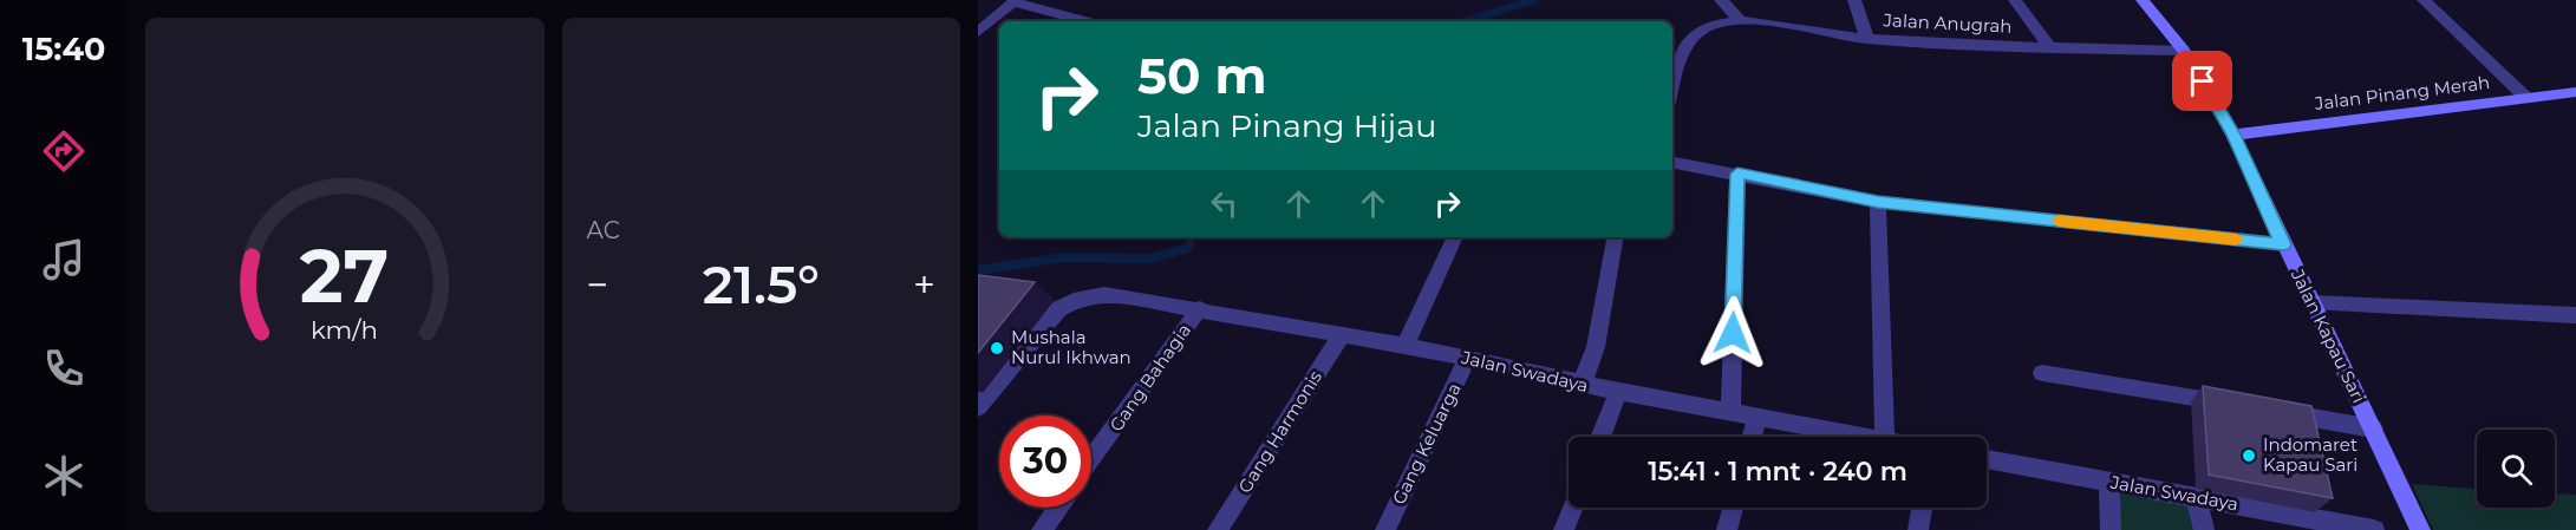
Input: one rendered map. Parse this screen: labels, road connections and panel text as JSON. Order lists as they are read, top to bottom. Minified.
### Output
{"streets":{"main road":["Jalan Pinang Merah","Jalan Kapau Sari"],"street":["Jalan Anugrah","Jalan Swadaya","Gang Bahagia","Gang Harmonis","Gang Keluarga"]},"crossings":[["Jalan Anugrah","Jalan Kapau Sari"],["Jalan Pinang Merah","Jalan Kapau Sari"],["Jalan Swadaya","Gang Bahagia"],["Jalan Swadaya","Gang Harmonis"],["Jalan Swadaya","Gang Keluarga"]],"places":["Mushala Nurul Ikhwan","Indomaret Kapau Sari"],"page":{"tabs":"15:40","tile":"AC","turn":["50 m","Jalan Pinang Hijau"],"heat":["−","21.5°","+"],"limit":"30","trip":"15:41 · 1 mnt · 240 m","gauge":["27","km/h"]}}
